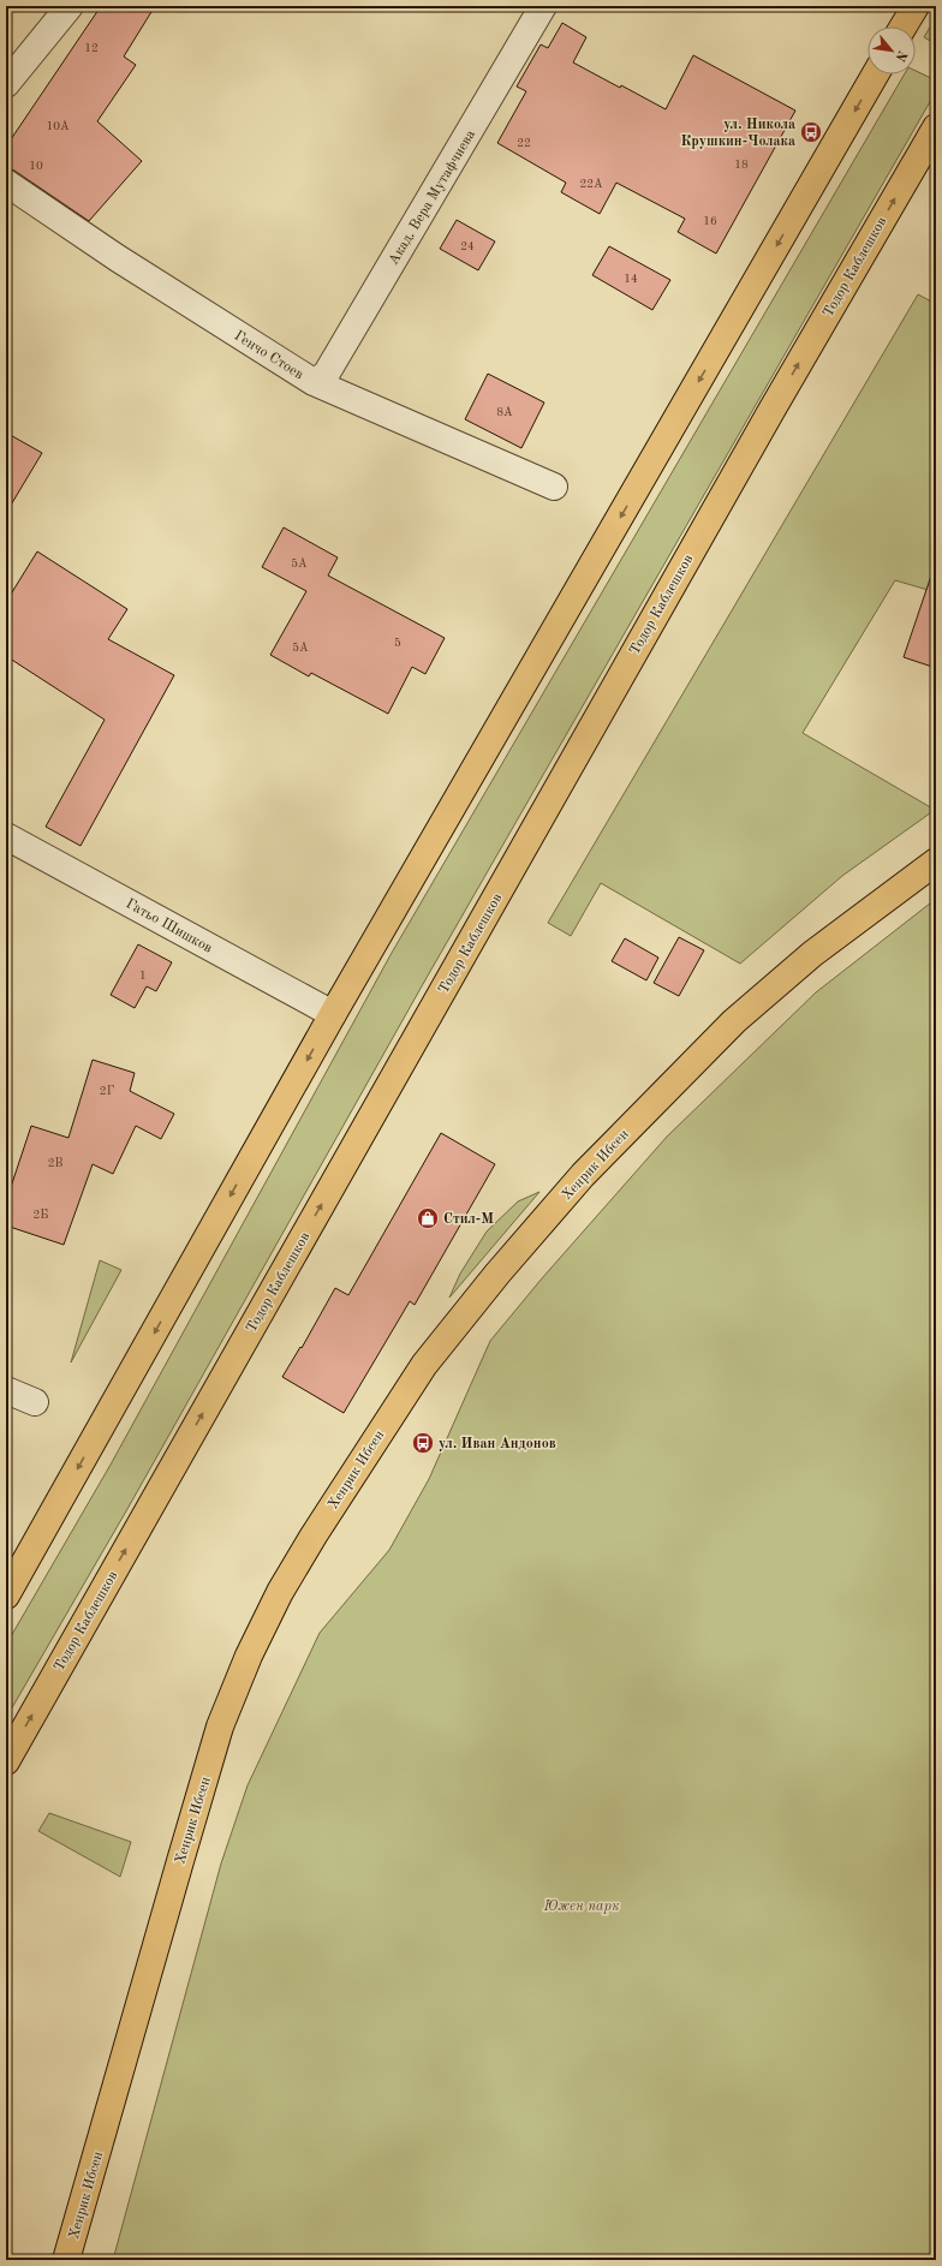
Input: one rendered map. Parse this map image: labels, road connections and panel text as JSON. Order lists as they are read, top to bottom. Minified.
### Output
{"streets":{"main road":["Тодор Каблешков","Хенрик Ибсен"],"street":["Акад. Вера Мутафчиева","Генчо Стоев","Гатьо Шишков"]},"crossings":[["Акад. Вера Мутафчиева","Генчо Стоев"]],"parks":["Южен парк"],"places":{"bus stop":["ул. Никола Крушкин-Чолака","ул. Иван Андонов"],"shop":["Стил-М"]},"house_numbers":["12","10А","22","18","10","22А","16","24","14","8А","5А","5","5А","1","2Г","2В","2Б"],"north":"bottom right"}
